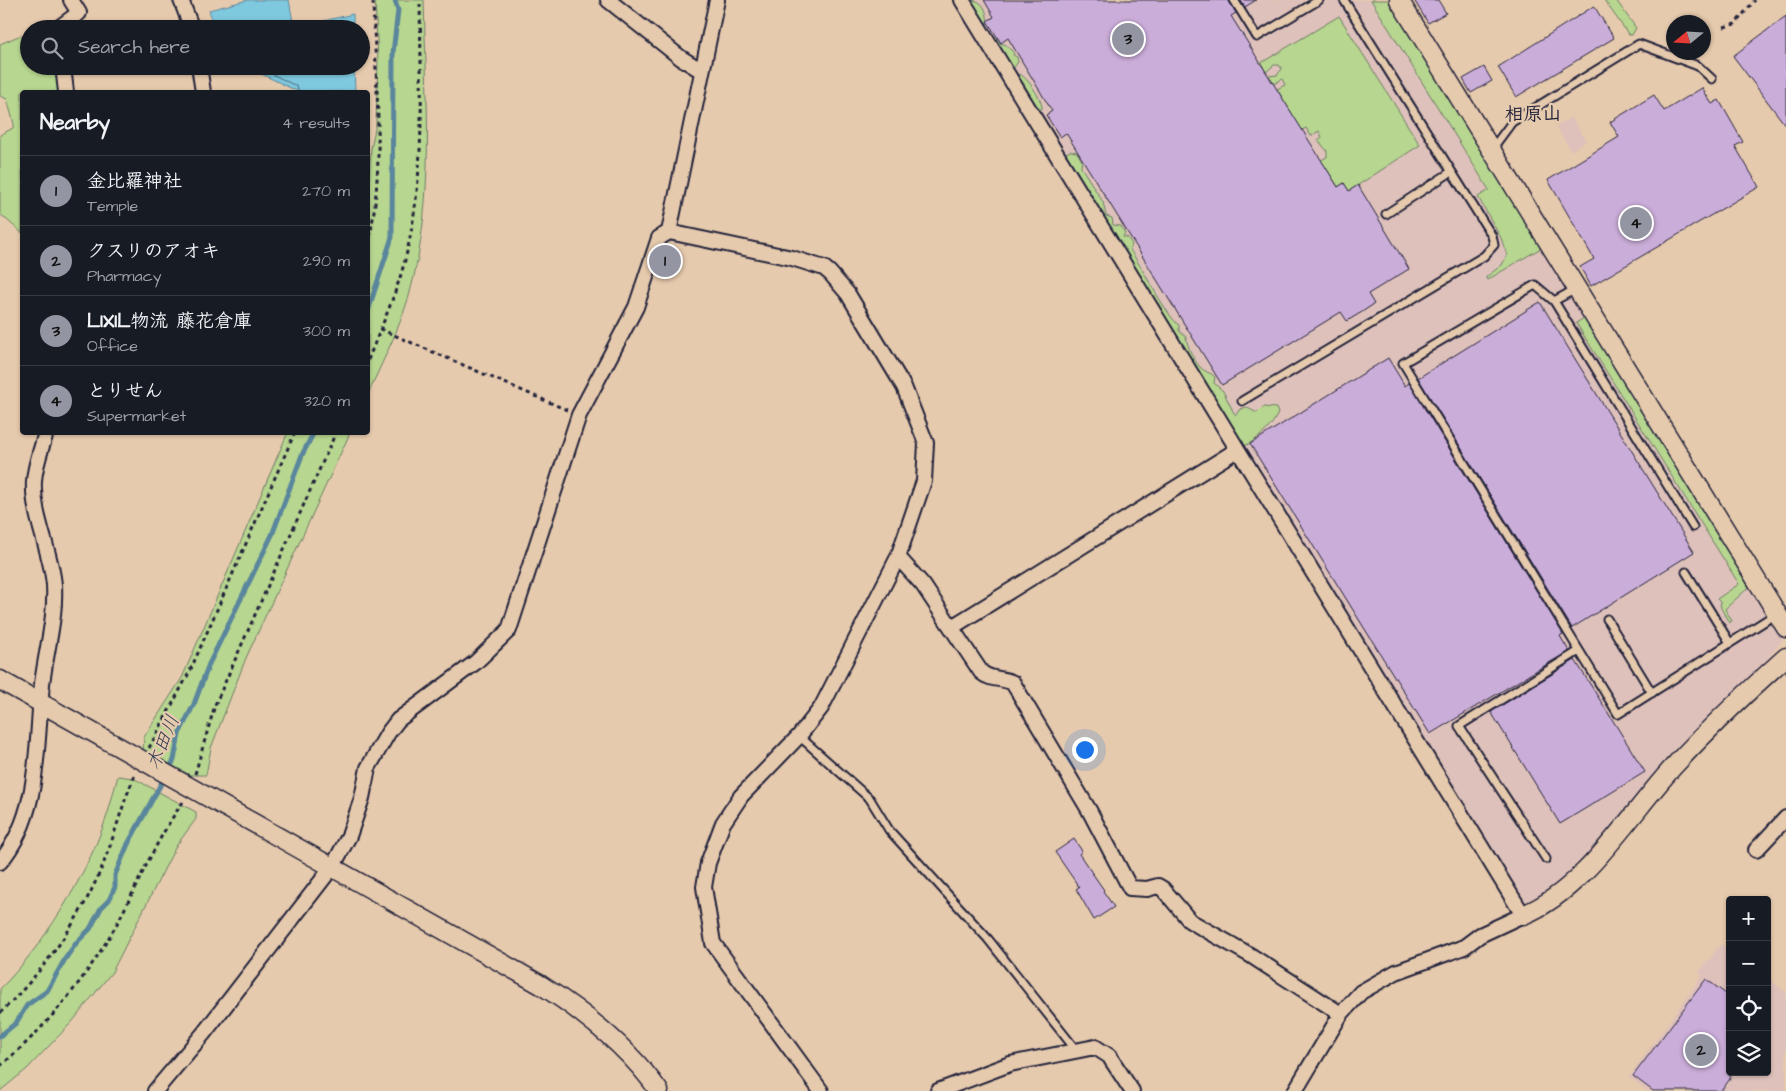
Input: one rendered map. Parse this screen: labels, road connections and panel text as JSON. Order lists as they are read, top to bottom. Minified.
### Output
{"districts":["相原山"],"water":["木田川"],"north":"left","page":{"search":"Search here","pins":["3","4","1","2"],"heading":["Nearby","4 results"],"list":[{"mark":"1","name":"金比羅神社","note":"Temple","value":"270 m"},{"mark":"2","name":"クスリのアオキ","note":"Pharmacy","value":"290 m"},{"mark":"3","name":"LIXIL物流 藤花倉庫","note":"Office","value":"300 m"},{"mark":"4","name":"とりせん","note":"Supermarket","value":"320 m"}],"map_buttons":["+","−"]}}
